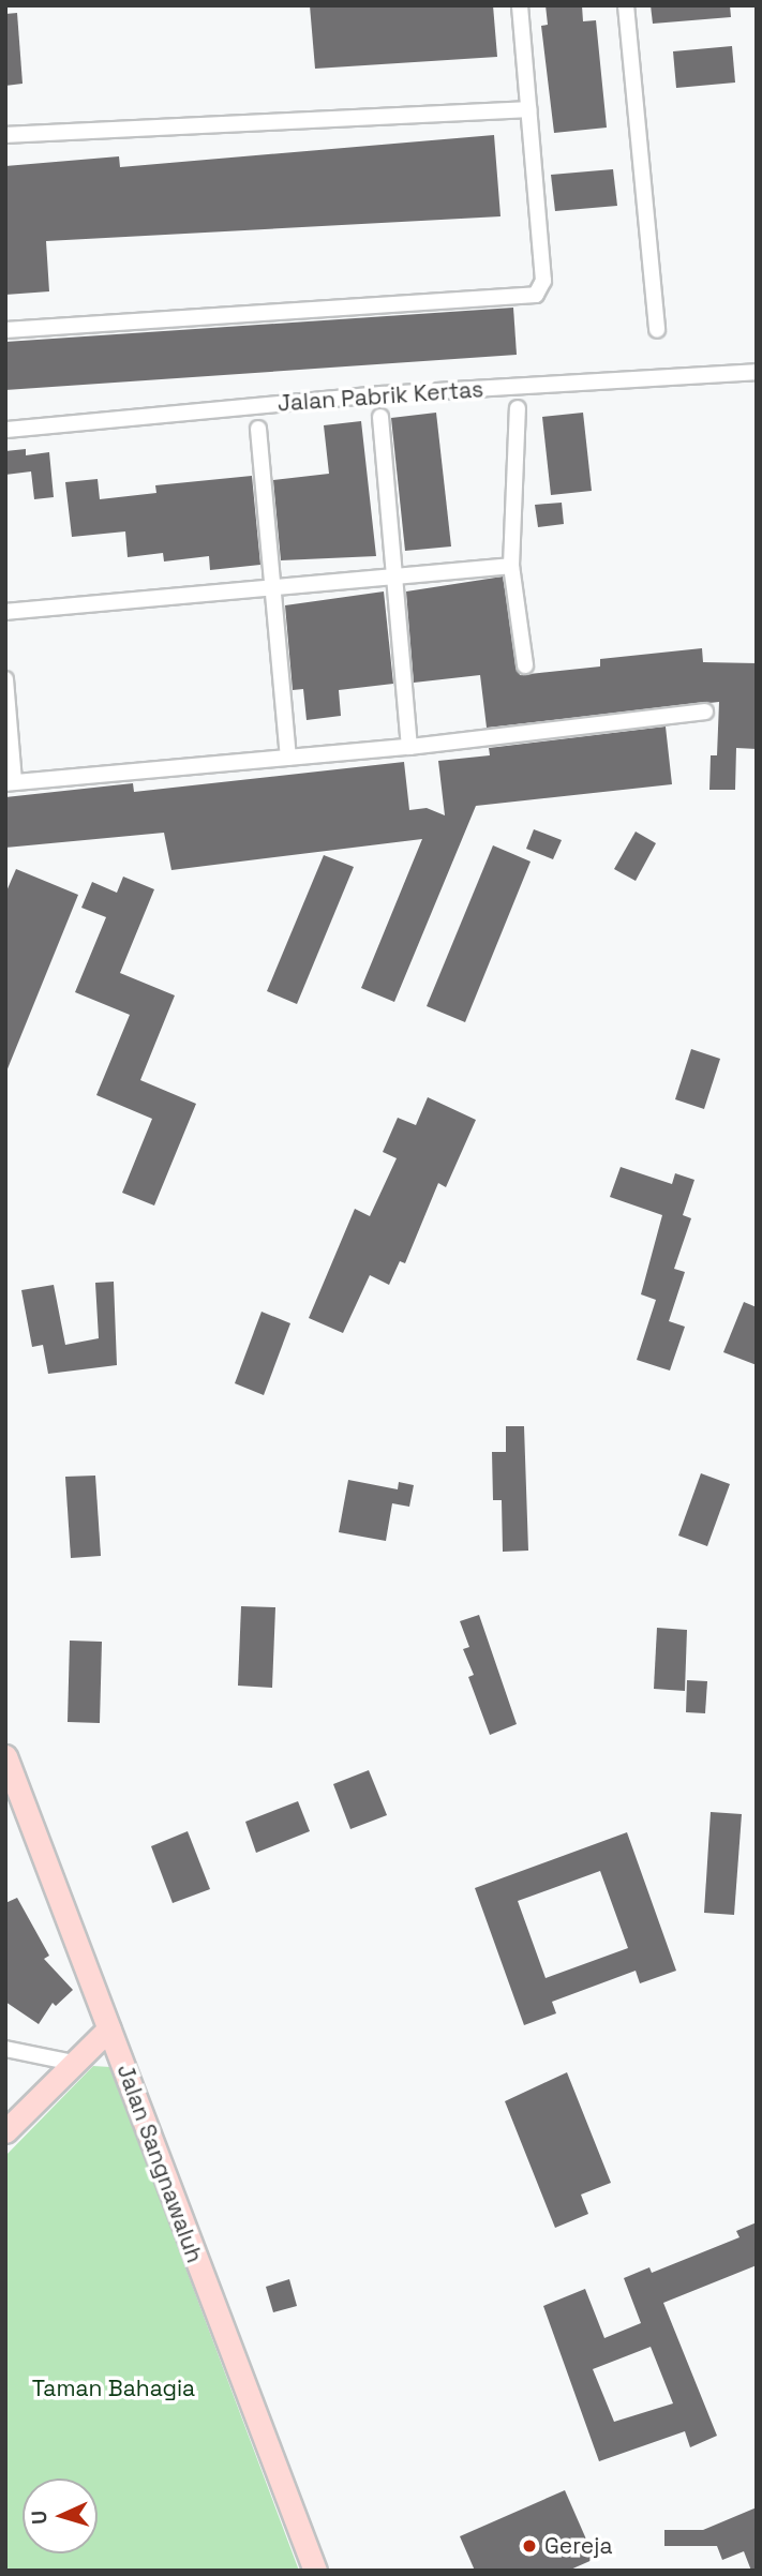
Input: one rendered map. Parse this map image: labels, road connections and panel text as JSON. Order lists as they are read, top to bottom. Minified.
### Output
{"streets":{"main road":["Jalan Sangnawaluh"],"street":["Jalan Pabrik Kertas"]},"parks":["Taman Bahagia"],"places":["Gereja"],"north":"left"}
